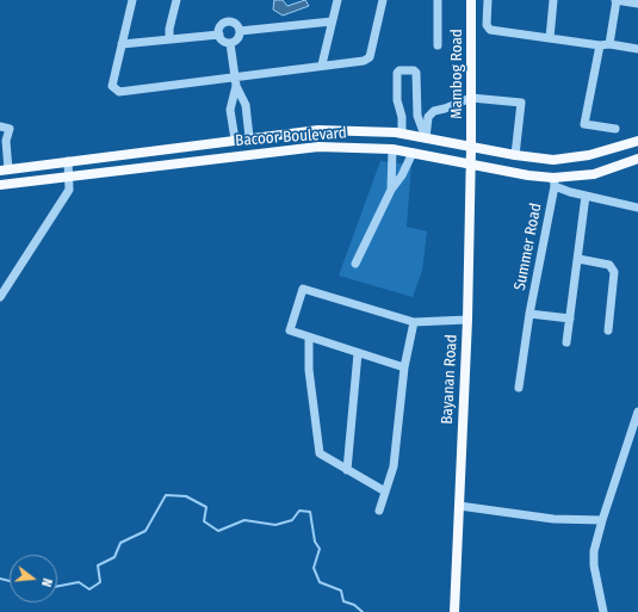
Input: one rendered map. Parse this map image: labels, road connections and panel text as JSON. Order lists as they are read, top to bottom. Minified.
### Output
{"streets":{"main road":["Mambog Road","Bacoor Boulevard","Bayanan Road"],"street":["Summer Road"]},"crossings":[["Mambog Road","Bacoor Boulevard"],["Mambog Road","Bayanan Road"],["Bacoor Boulevard","Summer Road"],["Bacoor Boulevard","Bayanan Road"]],"north":"right"}
